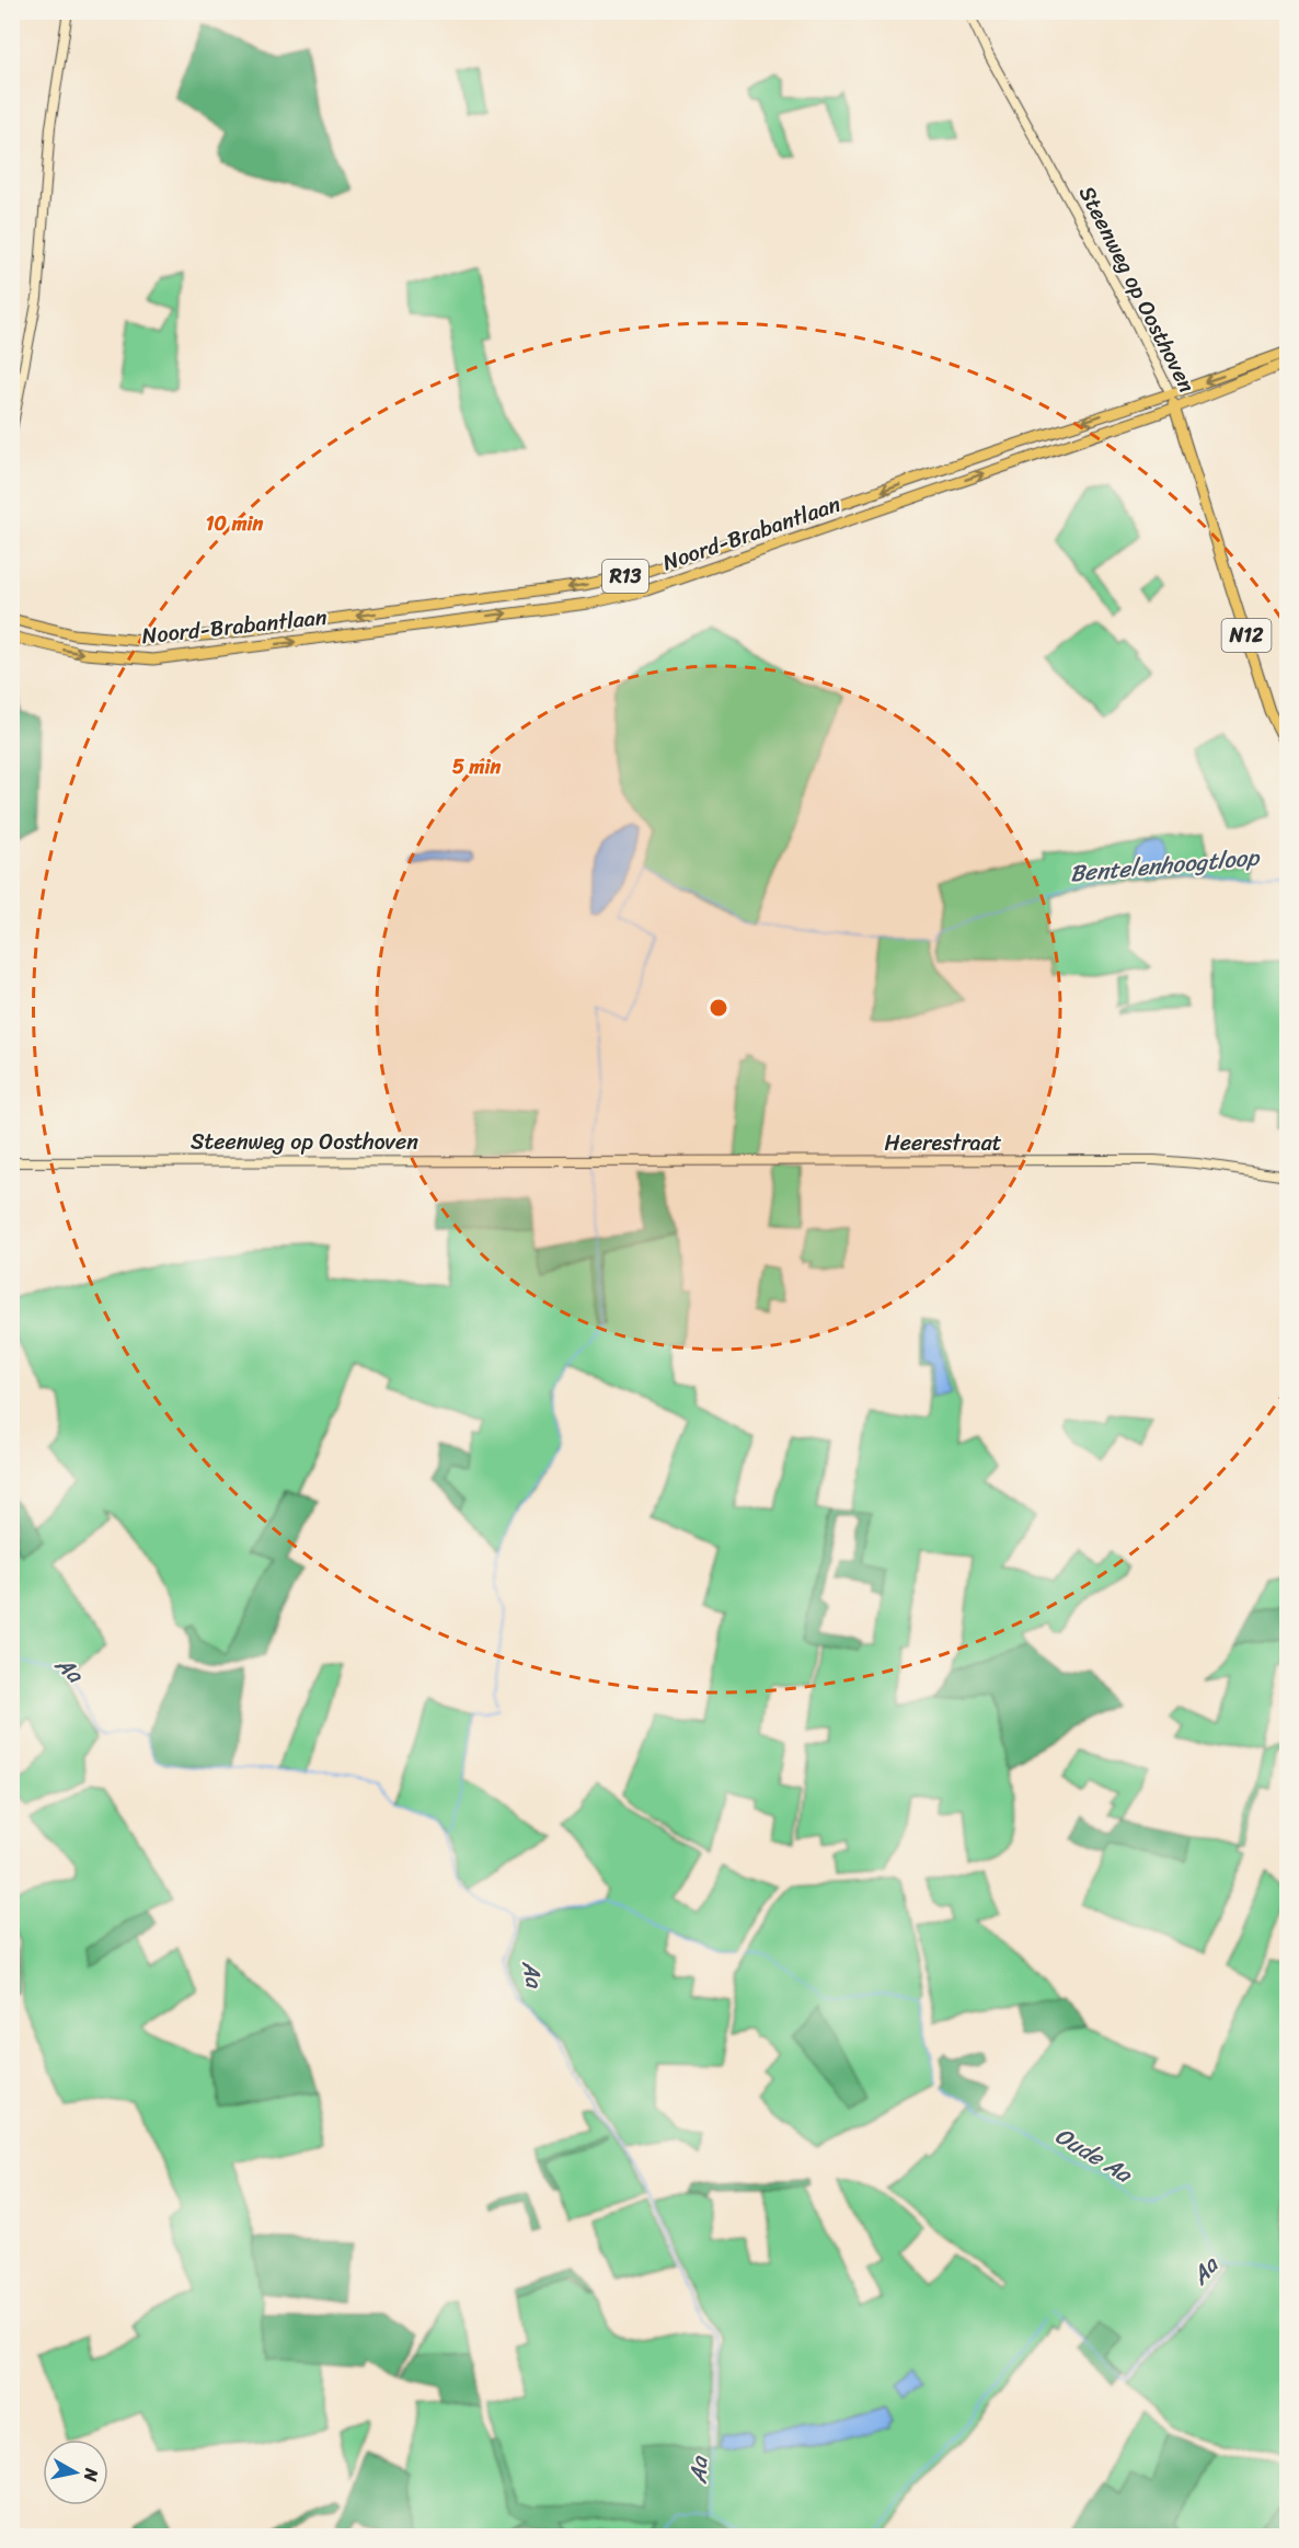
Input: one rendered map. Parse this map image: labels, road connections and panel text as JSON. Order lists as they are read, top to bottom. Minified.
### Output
{"streets":{"main road":["Steenweg op Oosthoven","Noord-Brabantlaan","R13","N12"],"street":["Heerestraat"]},"crossings":[["Steenweg op Oosthoven","Noord-Brabantlaan"],["Steenweg op Oosthoven","Heerestraat"]],"water":["Bentelenhoogtloop","Aa","Oude Aa"],"north":"right","rings":["10 min","5 min"]}
